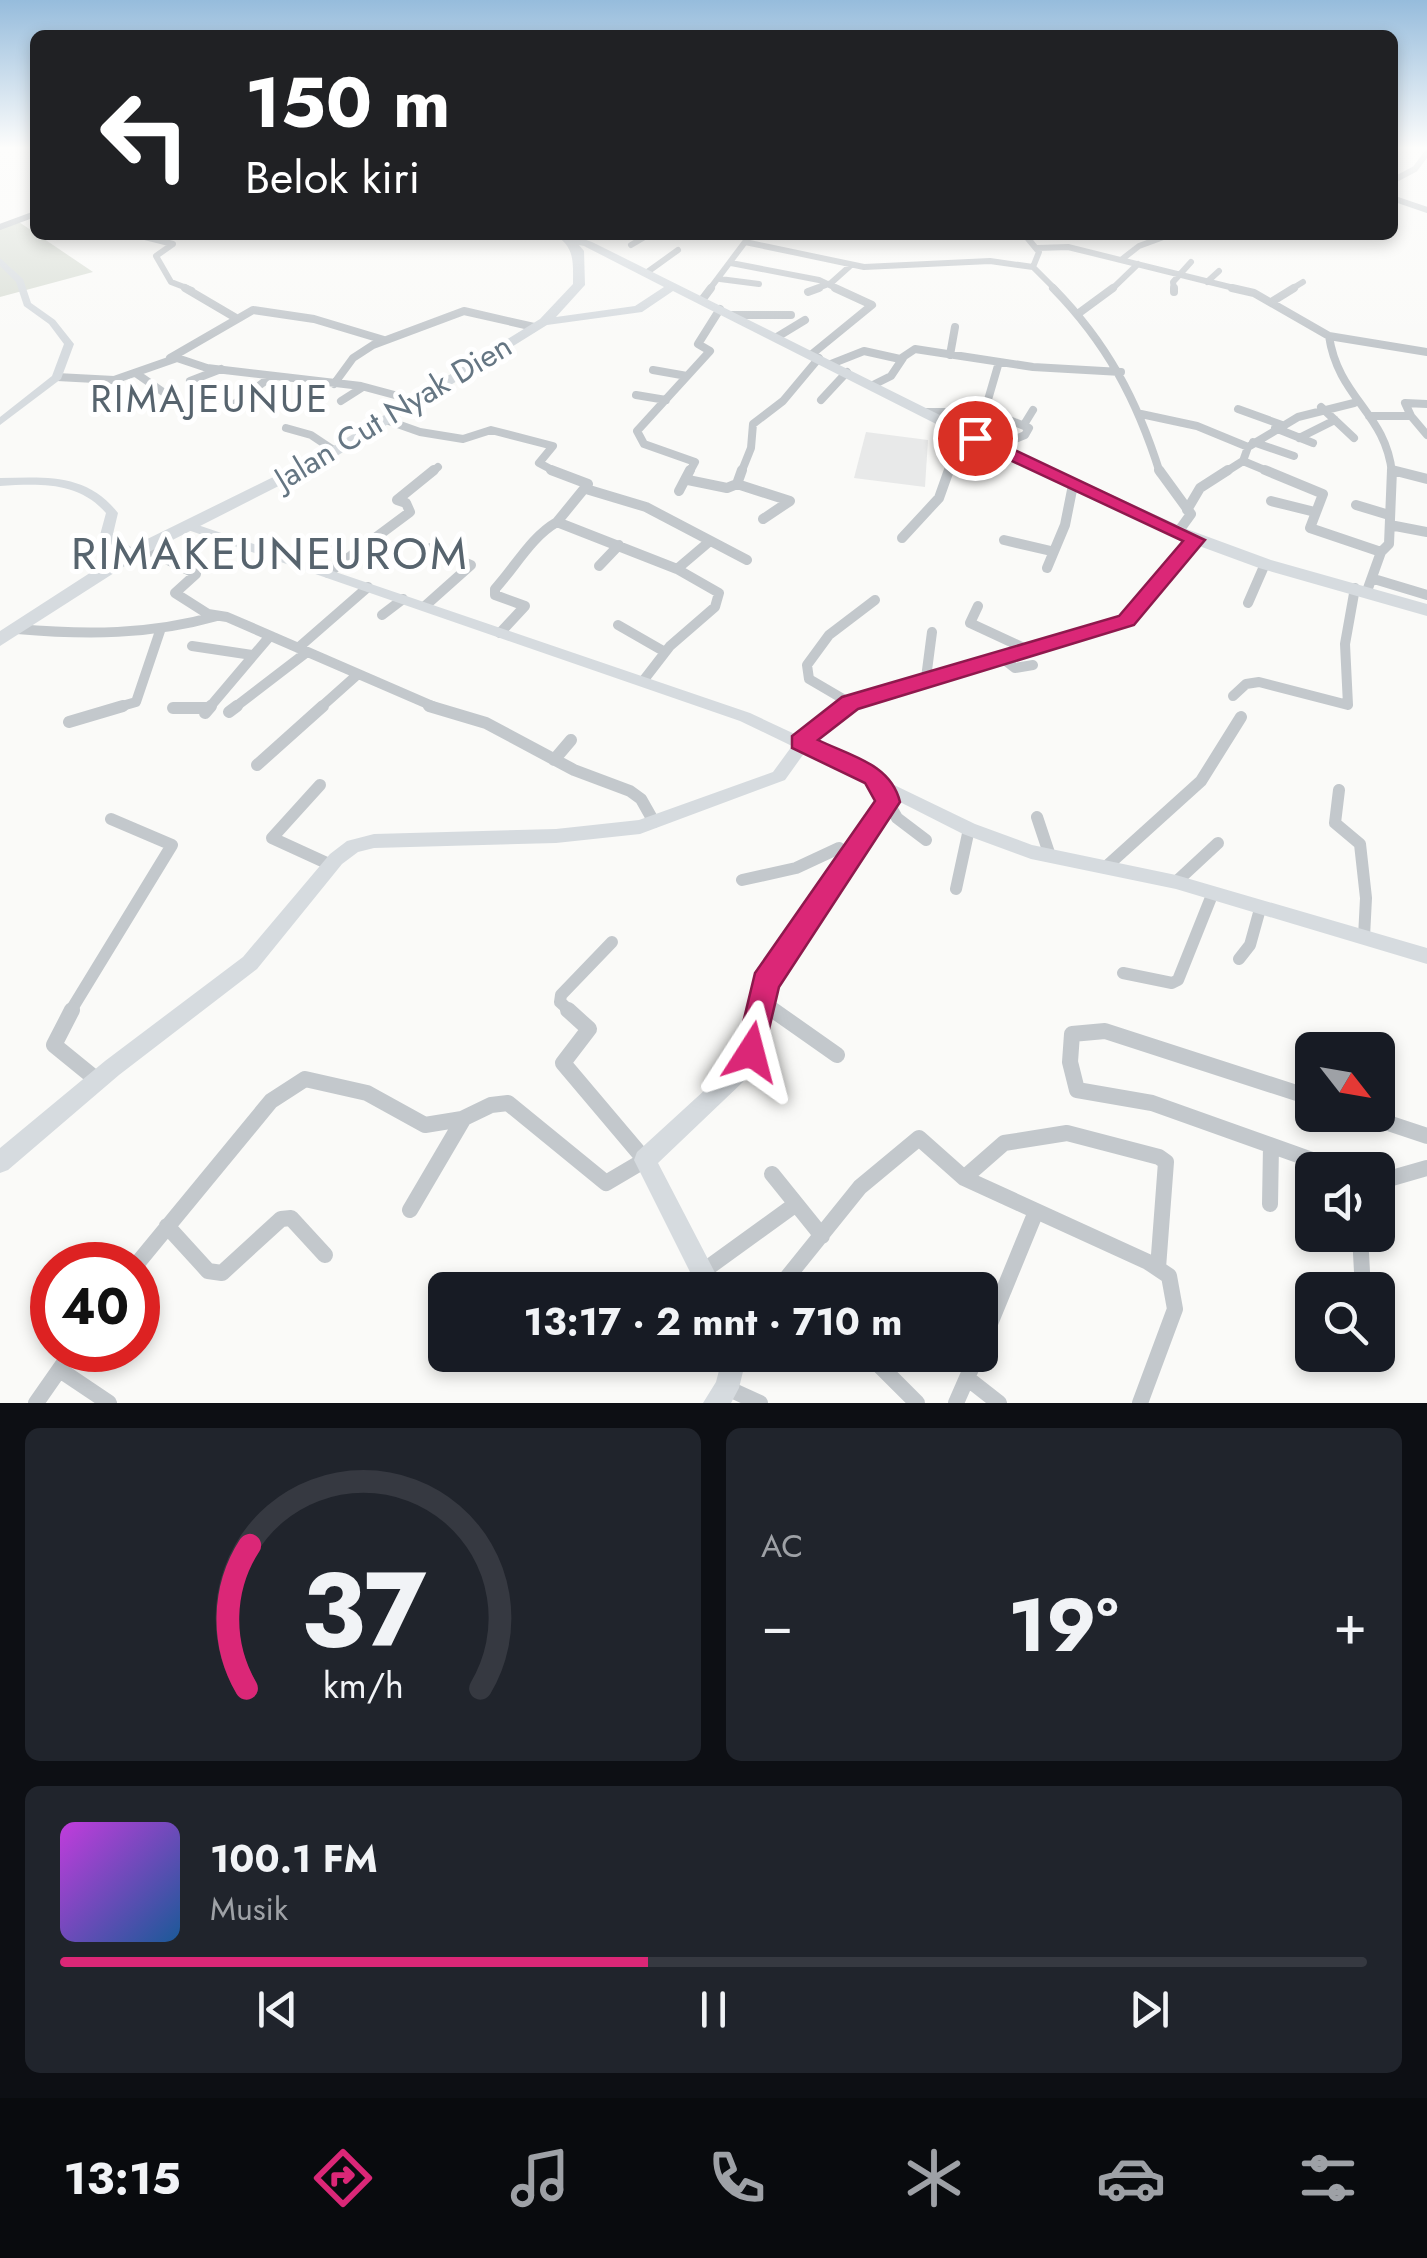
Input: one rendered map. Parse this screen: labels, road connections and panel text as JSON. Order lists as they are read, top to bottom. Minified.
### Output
{"streets":{"highway":["Jalan Cut Nyak Dien"]},"districts":["RIMAJEUNUE","RIMAKEUNEUROM"],"north":"bottom right","page":{"turn":["150 m","Belok kiri"],"limit":"40","trip":"13:17 · 2 mnt · 710 m","tile":"AC","heat":["−","19°","+"],"song":["100.1 FM","Musik"],"tabs":"13:15","gauge":["37","km/h"]}}
